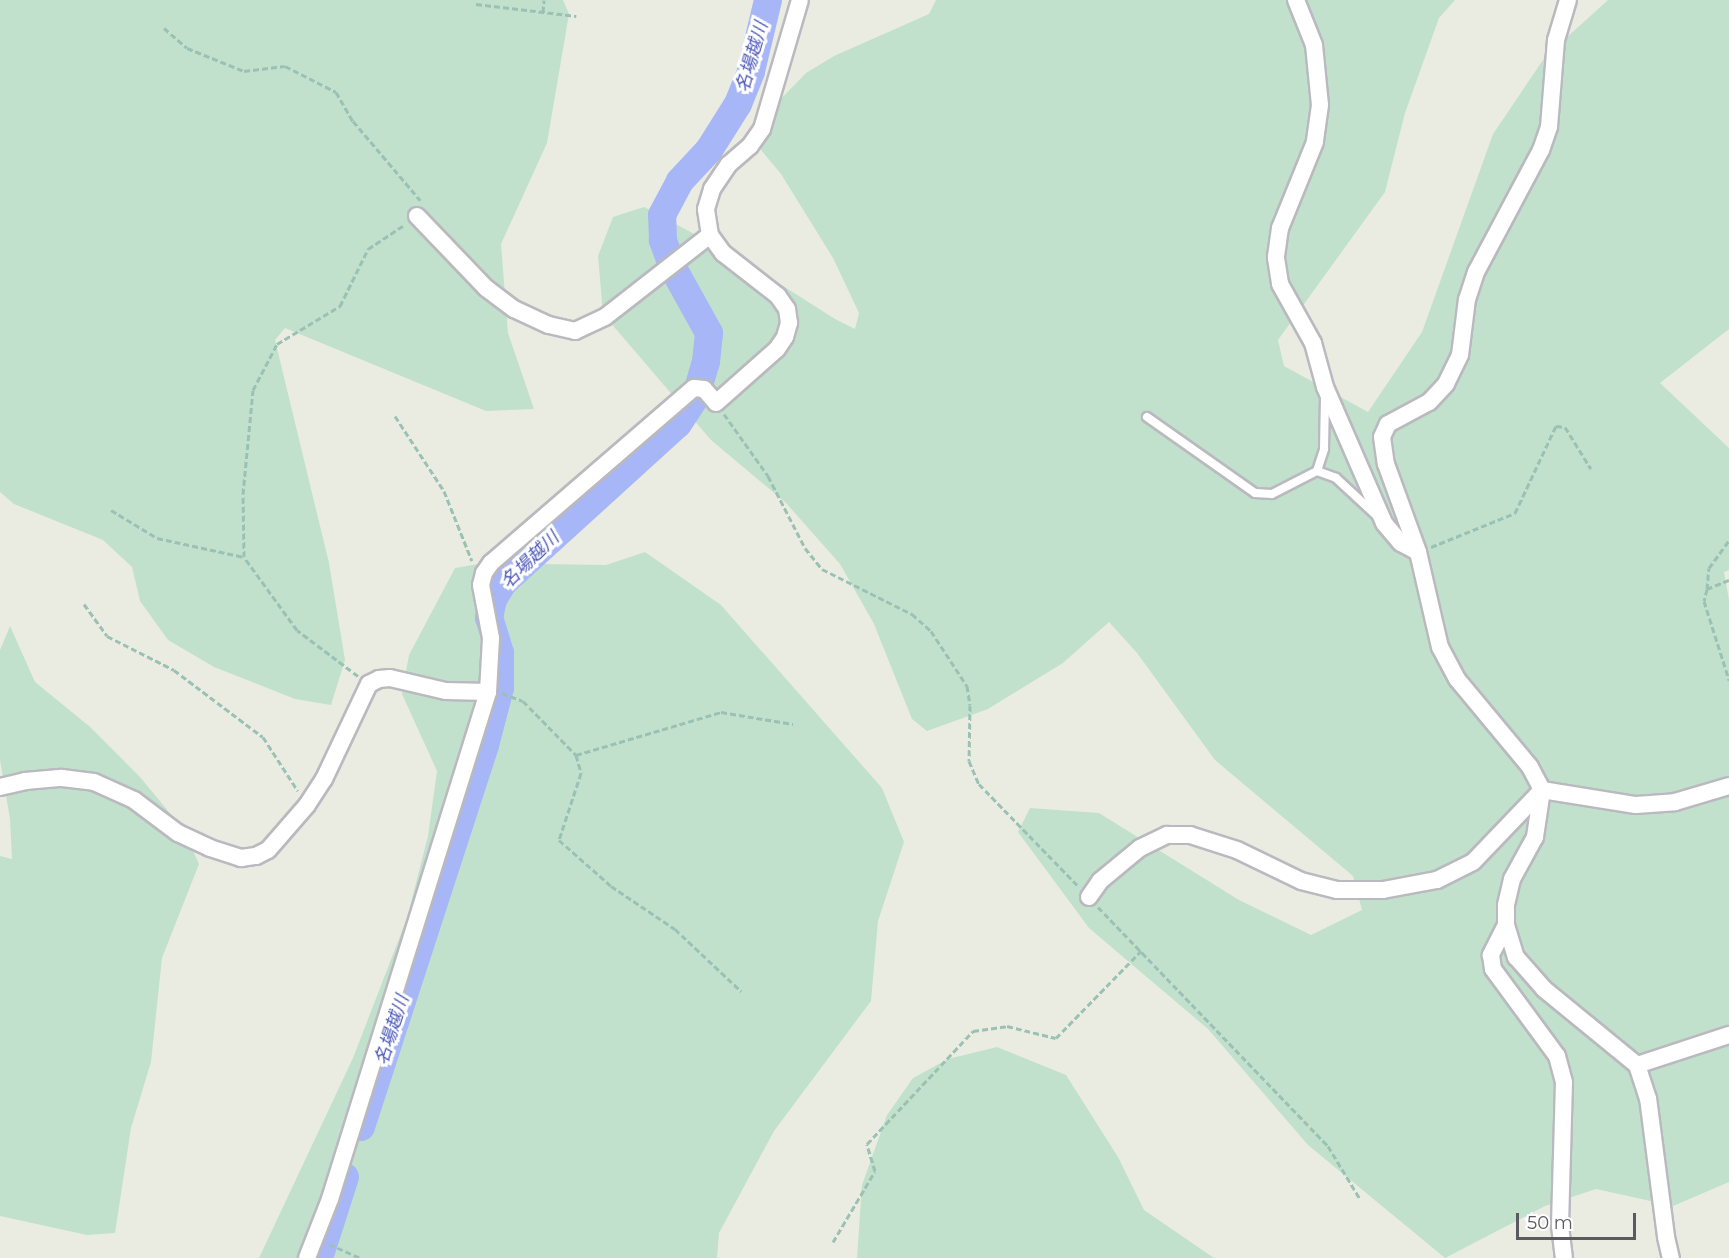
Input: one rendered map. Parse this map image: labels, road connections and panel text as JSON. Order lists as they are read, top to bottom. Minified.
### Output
{"water":["名場越川"],"scale_bar":"50 m"}
